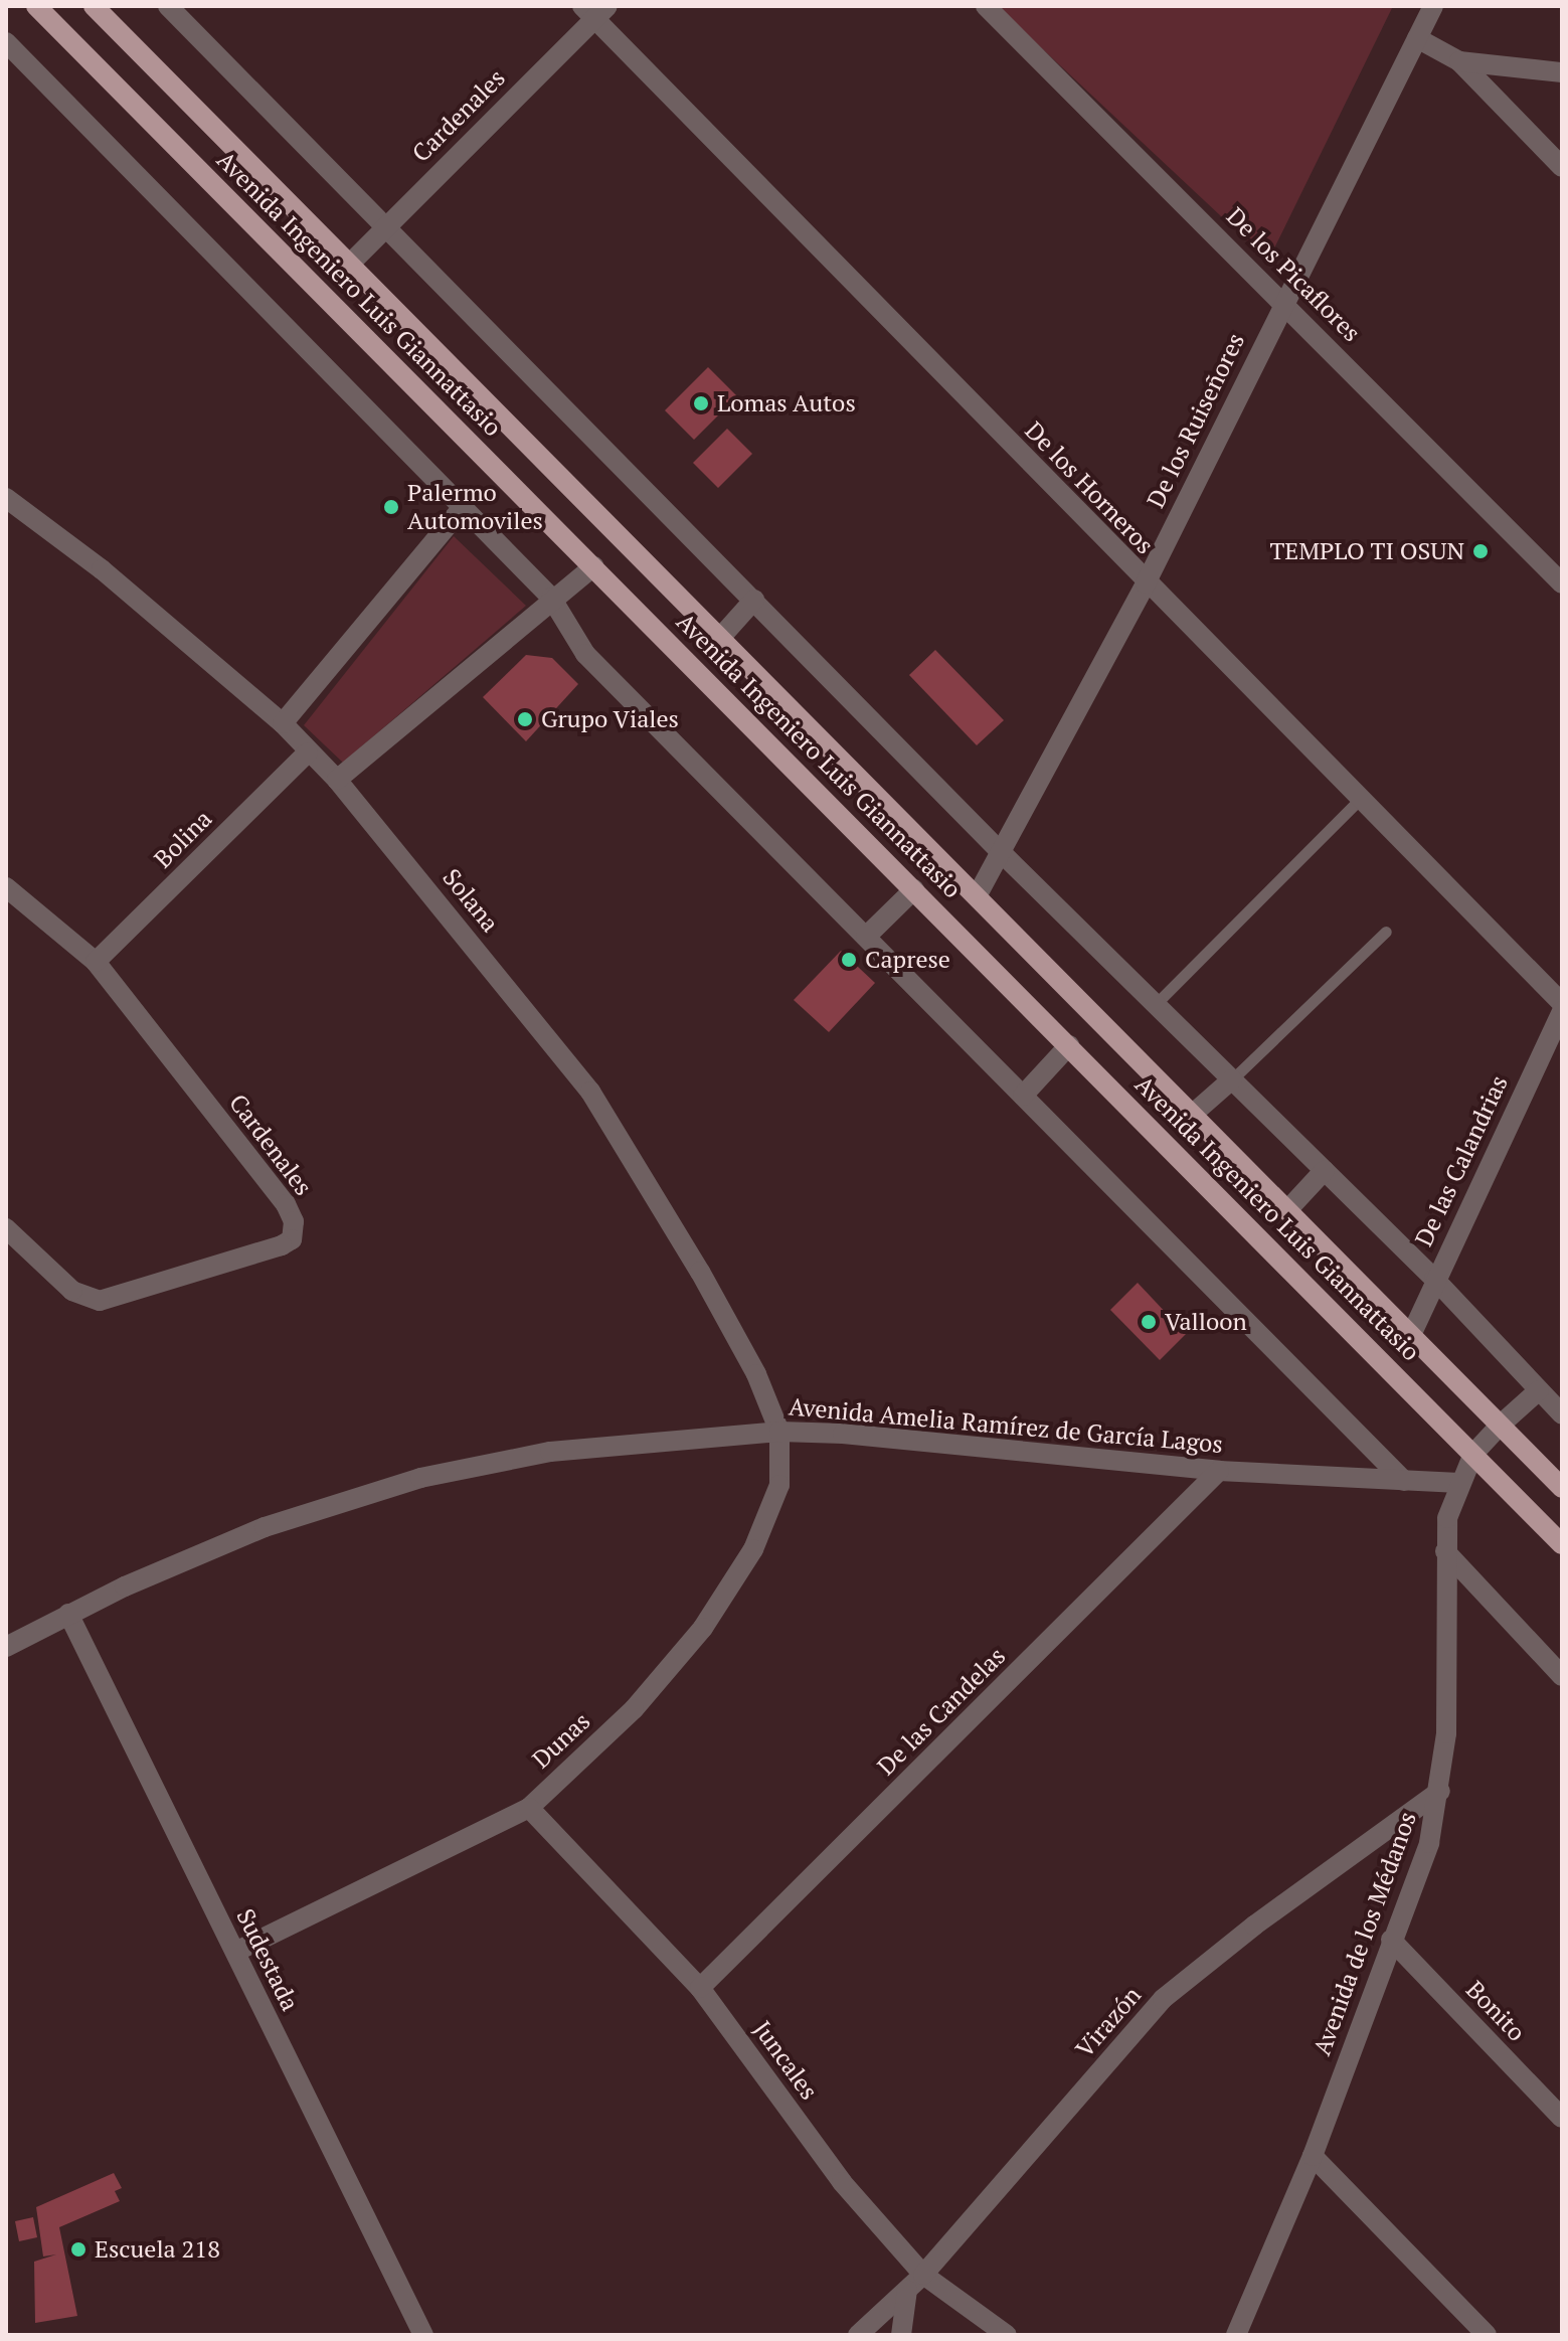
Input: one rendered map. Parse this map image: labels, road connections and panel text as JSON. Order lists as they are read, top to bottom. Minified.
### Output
{"streets":{"main road":["Avenida Ingeniero Luis Giannattasio"],"street":["Cardenales","De los Picaflores","De los Ruiseñores","De los Horneros","Bolina","Solana","De las Calandrias","Avenida Amelia Ramírez de García Lagos","De las Candelas","Dunas","Avenida de los Médanos","Sudestada","Bonito","Virazón","Juncales"]},"crossings":[["Cardenales","Avenida Ingeniero Luis Giannattasio"],["Cardenales","De los Horneros"],["Cardenales","Bolina"],["De los Picaflores","De los Ruiseñores"],["Avenida Ingeniero Luis Giannattasio","De los Ruiseñores"],["Avenida Ingeniero Luis Giannattasio","De las Calandrias"],["Avenida Ingeniero Luis Giannattasio","Avenida de los Médanos"],["De los Ruiseñores","De los Horneros"],["Bolina","Solana"],["Solana","Avenida Amelia Ramírez de García Lagos"],["Solana","Dunas"],["Avenida Amelia Ramírez de García Lagos","De las Candelas"],["Avenida Amelia Ramírez de García Lagos","Dunas"],["Avenida Amelia Ramírez de García Lagos","Avenida de los Médanos"],["Avenida Amelia Ramírez de García Lagos","Sudestada"],["De las Candelas","Juncales"],["Dunas","Sudestada"],["Dunas","Juncales"],["Avenida de los Médanos","Bonito"],["Avenida de los Médanos","Virazón"],["Virazón","Juncales"]],"places":["Lomas Autos","Palermo Automoviles","TEMPLO TI OSUN","Grupo Viales","Caprese","Valloon","Escuela 218"]}
